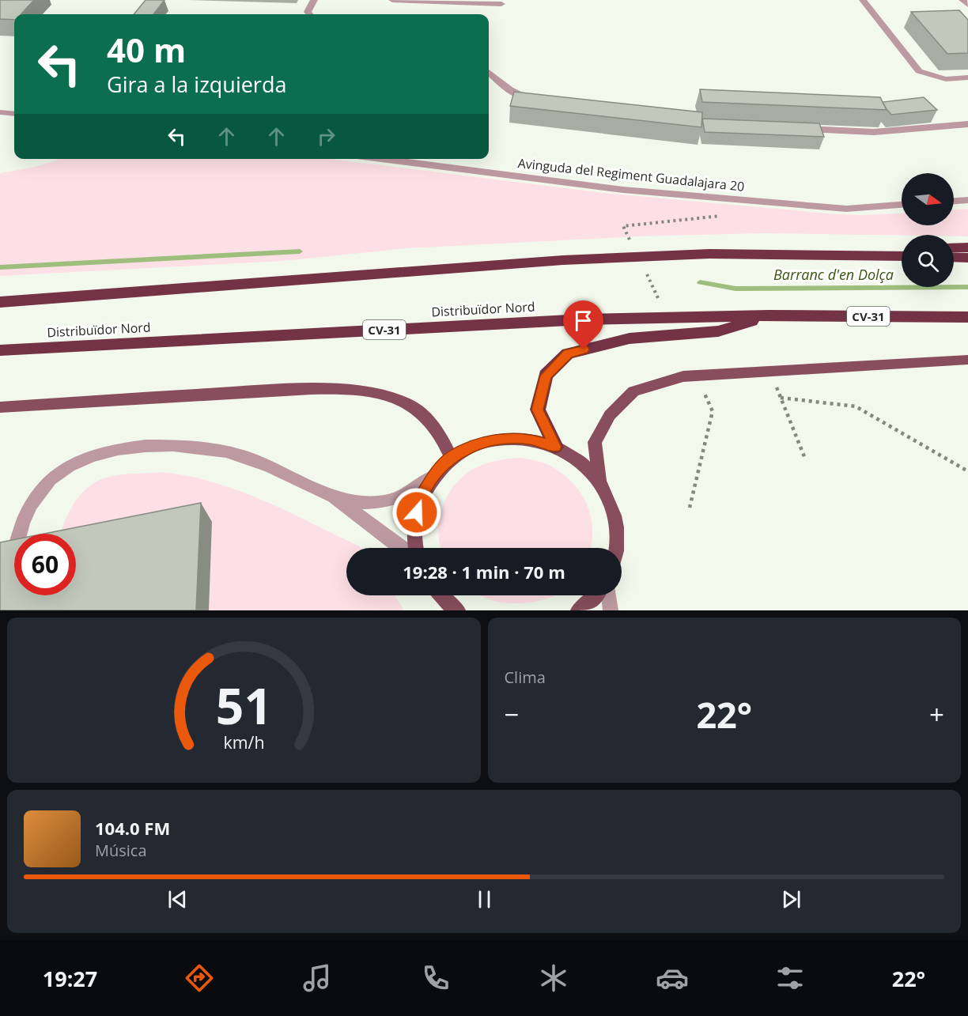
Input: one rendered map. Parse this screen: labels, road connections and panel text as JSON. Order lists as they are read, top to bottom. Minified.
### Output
{"streets":{"highway":["Distribuïdor Nord","CV-31"],"street":["Avinguda del Regiment Guadalajara 20"]},"water":["Barranc d'en Dolça"],"north":"right","page":{"turn":["40 m","Gira a la izquierda"],"limit":"60","trip":"19:28 · 1 min · 70 m","tile":"Clima","heat":["−","22°","+"],"song":["104.0 FM","Música"],"tabs":["19:27","22°"],"gauge":["51","km/h"]}}
